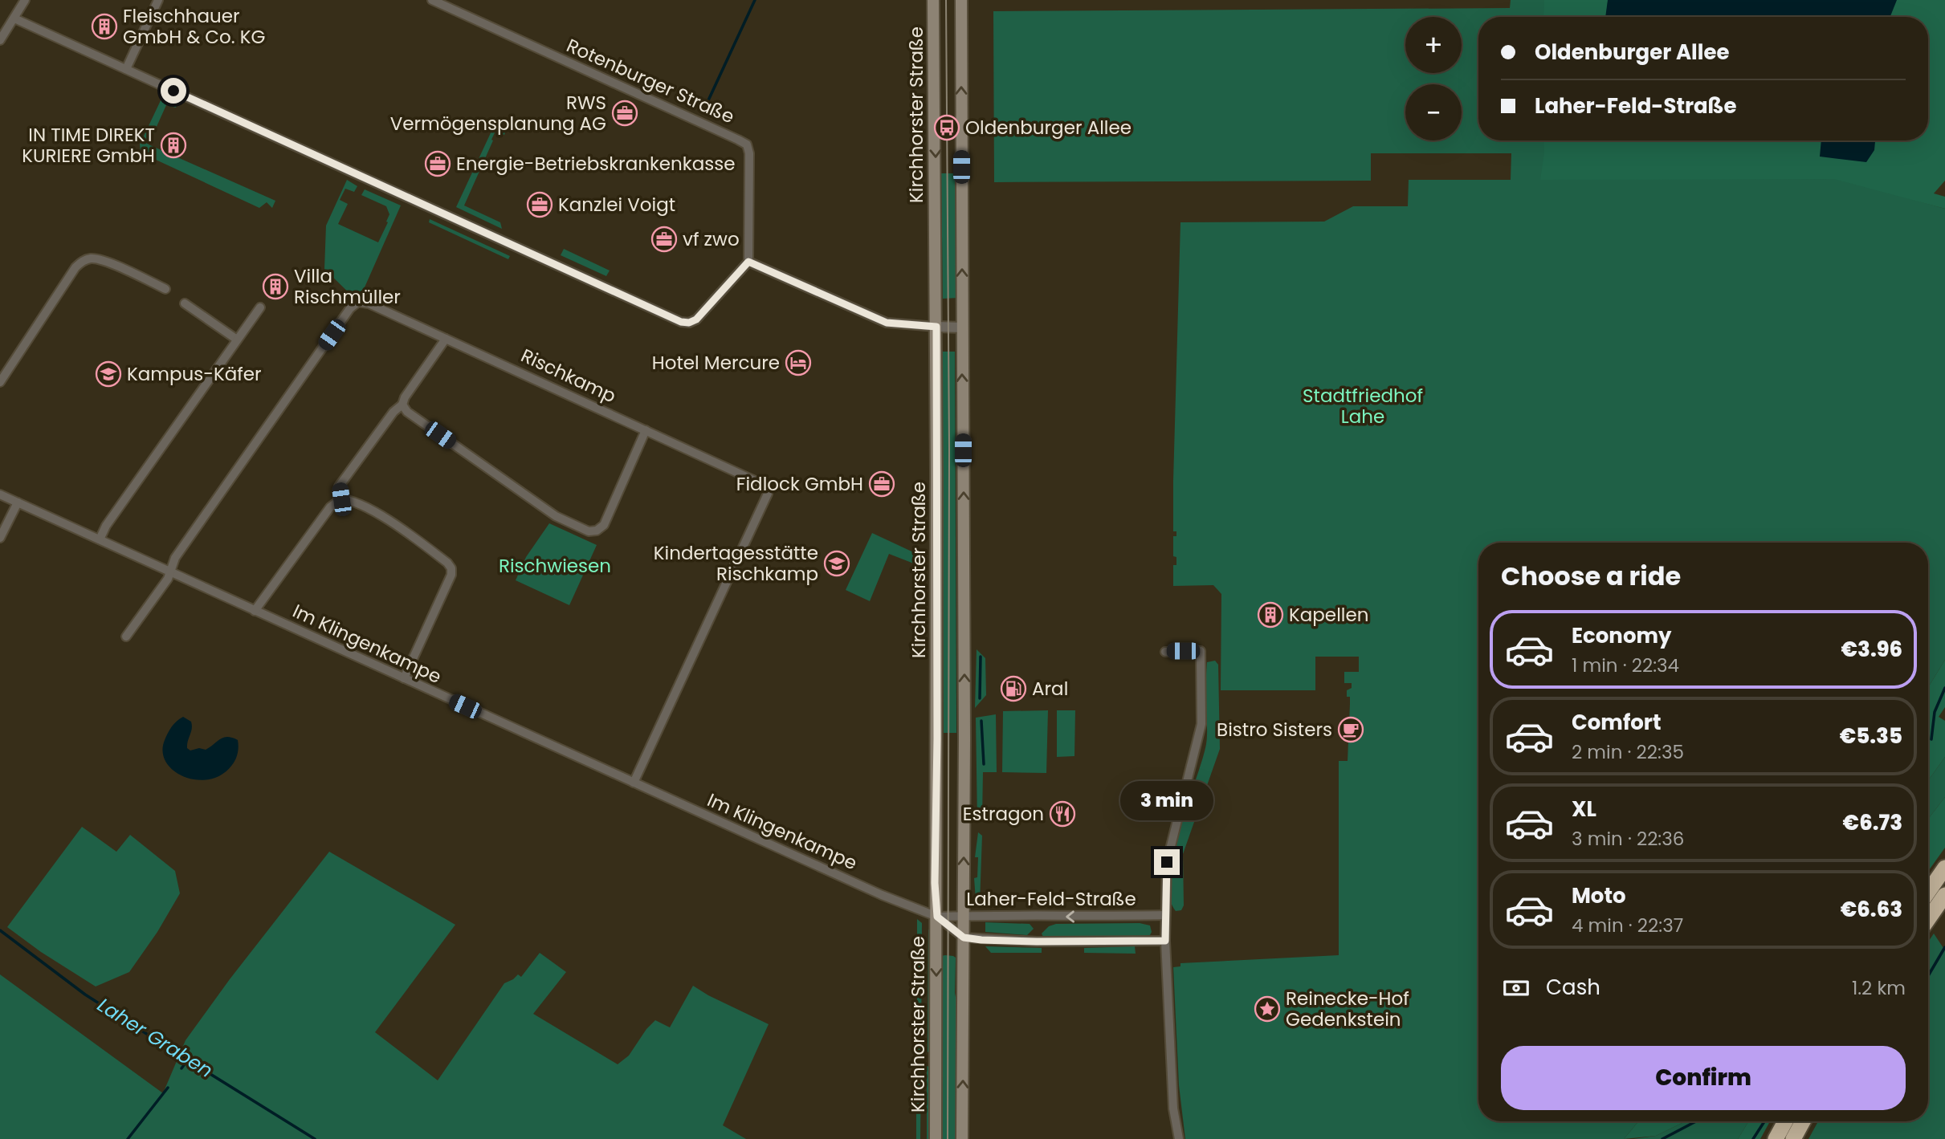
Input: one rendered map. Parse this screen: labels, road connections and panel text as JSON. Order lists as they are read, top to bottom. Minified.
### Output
{"streets":{"main road":["Kirchhorster Straße"],"street":["Rotenburger Straße","Rischkamp","Im Klingenkampe","Laher-Feld-Straße"]},"crossings":[["Kirchhorster Straße","Im Klingenkampe"],["Kirchhorster Straße","Laher-Feld-Straße"],["Rischkamp","Im Klingenkampe"],["Im Klingenkampe","Laher-Feld-Straße"]],"water":["Laher Graben"],"parks":["Stadtfriedhof Lahe","Rischwiesen"],"places":{"building":["Fleischhauer GmbH & Co. KG","IN TIME DIREKT KURIERE GmbH","Villa Rischmüller","Kapellen"],"office":["RWS Vermögensplanung AG","Energie-Betriebskrankenkasse","Kanzlei Voigt","vf zwo","Fidlock GmbH"],"bus stop":["Oldenburger Allee"],"hotel":["Hotel Mercure"],"school or university":["Kampus-Käfer","Kindertagesstätte Rischkamp"],"fuel station":["Aral"],"cafe":["Bistro Sisters"],"restaurant":["Estragon"],"place":["Reinecke-Hof Gedenkstein"]},"page":{"map_buttons":["+","−"],"banner":["Oldenburger Allee","Laher-Feld-Straße"],"heading":"Choose a ride","list":[{"name":"Economy","note":"1 min · 22:34","value":"€3.96"},{"name":"Comfort","note":"2 min · 22:35","value":"€5.35"},{"name":"XL","note":"3 min · 22:36","value":"€6.73"},{"name":"Moto","note":"4 min · 22:37","value":"€6.63"}],"bubble":"3 min","pay":["Cash","1.2 km"],"buttons":"Confirm"}}
